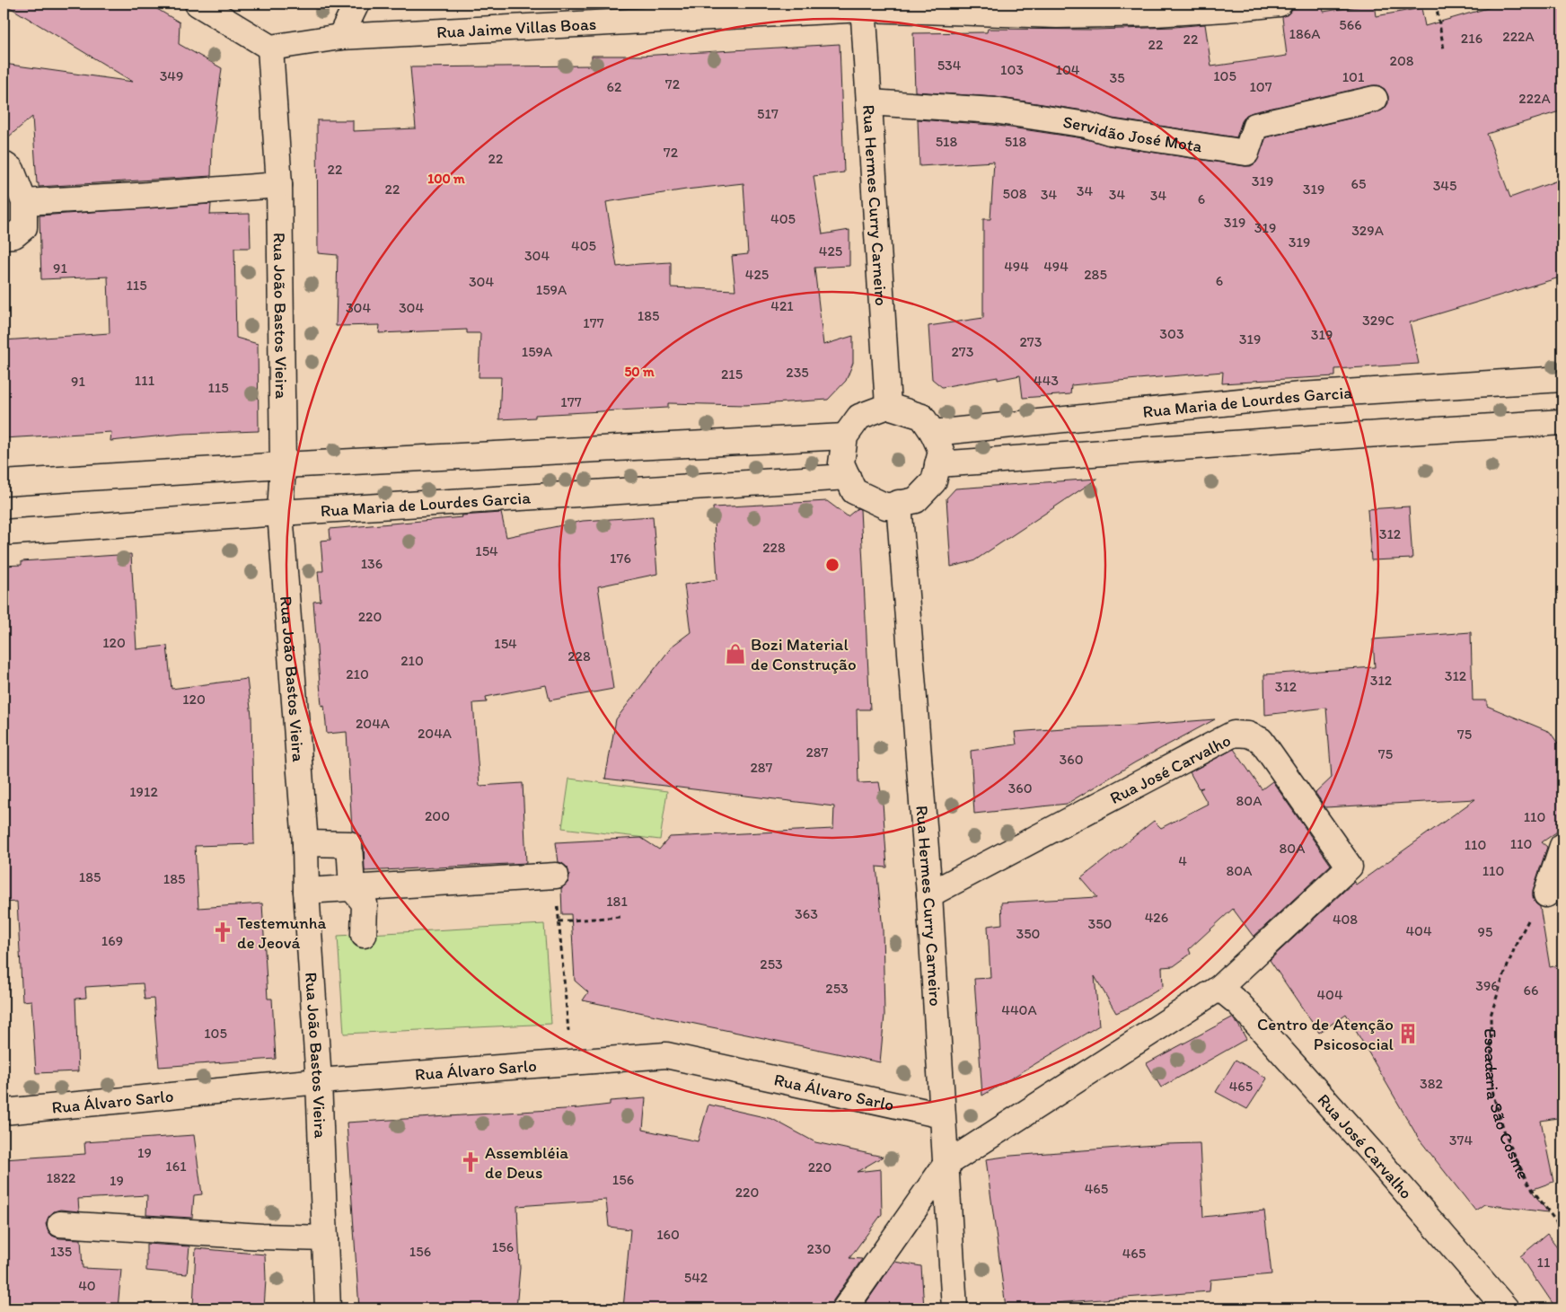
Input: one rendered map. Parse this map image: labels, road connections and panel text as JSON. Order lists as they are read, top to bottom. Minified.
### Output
{"streets":{"street":["Rua Jaime Villas Boas","Servidão José Mota","Rua Hermes Curry Carneiro","Rua João Bastos Vieira","Rua Maria de Lourdes Garcia","Rua José Carvalho","Rua Álvaro Sarlo"],"path":["Escadaria São Cosme"]},"crossings":[["Rua Jaime Villas Boas","Rua Hermes Curry Carneiro"],["Rua Jaime Villas Boas","Rua João Bastos Vieira"],["Servidão José Mota","Rua Hermes Curry Carneiro"],["Rua Hermes Curry Carneiro","Rua Maria de Lourdes Garcia"],["Rua Hermes Curry Carneiro","Rua José Carvalho"],["Rua Hermes Curry Carneiro","Rua Álvaro Sarlo"],["Rua João Bastos Vieira","Rua Maria de Lourdes Garcia"],["Rua João Bastos Vieira","Rua Álvaro Sarlo"]],"places":{"shop":["Bozi Material de Construção"],"church":["Testemunha de Jeová","Assembléia de Deus"],"building":["Centro de Atenção Psicosocial"]},"house_numbers":["566","186A","222A","216","22","22","208","534","103","104","349","105","101","35","72","62","107","222A","517","518","518","72","22","22","319","65","345","22","319","34","508","34","34","34","6","405","319","319","329A","319","405","425","304","494","494","91","425","285","6","304","115","159A","421","304","304","185","329C","177","303","319","319","273","159A","273","235","215","111","443","91","115","177","312","228","154","176","136","220","120","154","228","210","210","312","312","312","120","204A","204A","75","287","75","360","287","360","1912","80A","200","110","110","110","80A","4","80A","110","185","185","181","363","426","408","350","404","95","350","169","253","396","253","66","404","440A","105","382","465","374","19","161","220","1822","156","19","465","220","160","156","230","135","156","465","11","542","40"],"rings":["100 m","50 m"]}
